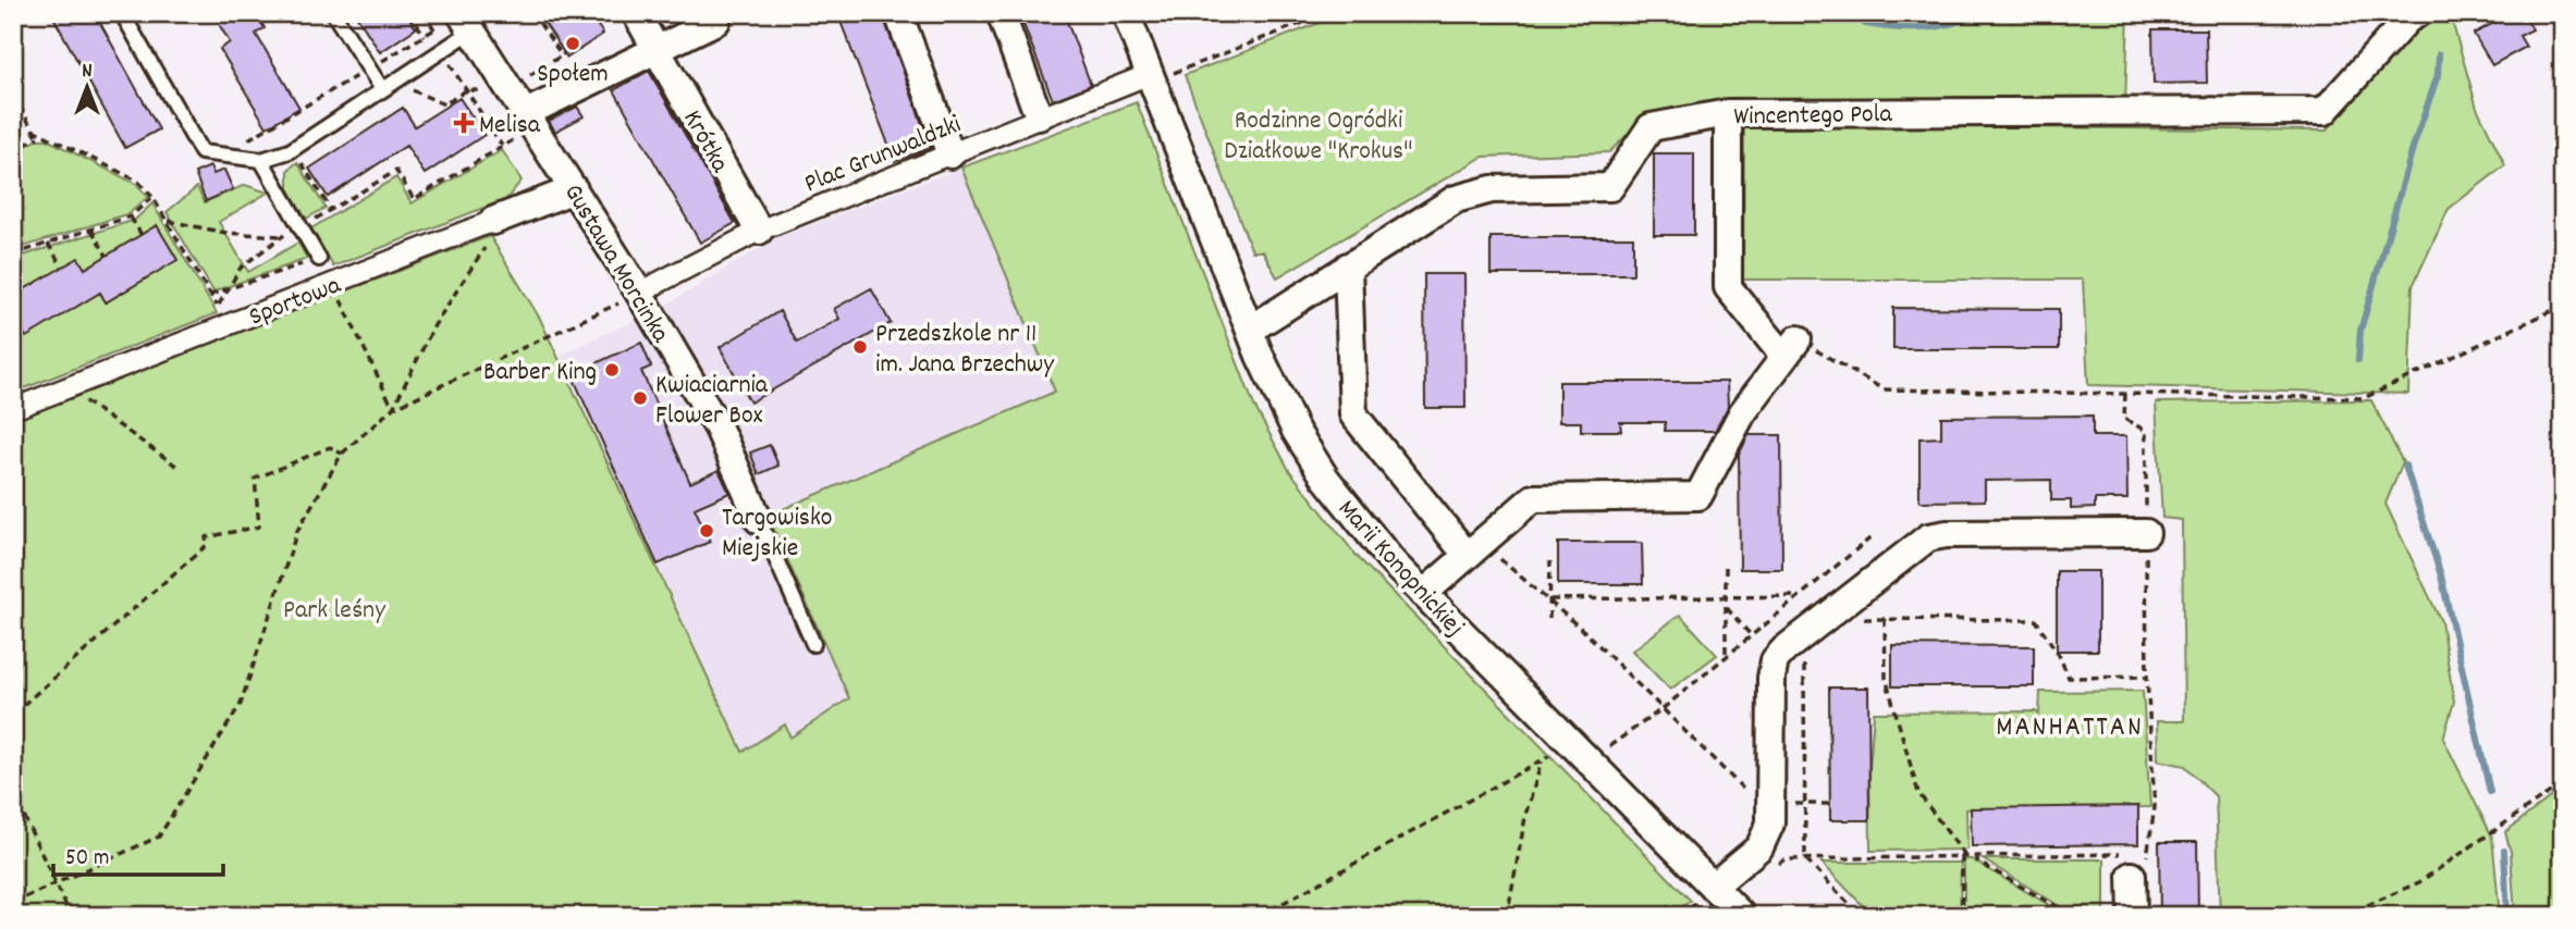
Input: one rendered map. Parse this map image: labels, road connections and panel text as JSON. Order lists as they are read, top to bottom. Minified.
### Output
{"streets":{"street":["Wincentego Pola","Krótka","Plac Grunwaldzki","Gustawa Morcinka","Sportowa","Marii Konopnickiej"]},"crossings":[["Wincentego Pola","Marii Konopnickiej"],["Krótka","Plac Grunwaldzki"],["Plac Grunwaldzki","Gustawa Morcinka"],["Plac Grunwaldzki","Marii Konopnickiej"],["Gustawa Morcinka","Sportowa"]],"districts":["MANHATTAN"],"parks":["Rodzinne Ogródki Działkowe \"Krokus\"","Park leśny"],"places":{"other":["Społem","Przedszkole nr 11 im. Jana Brzechwy","Barber King","Kwiaciarnia Flower Box","Targowisko Miejskie"],"health":["Melisa"]},"scale_bar":"50 m","north":"top"}
